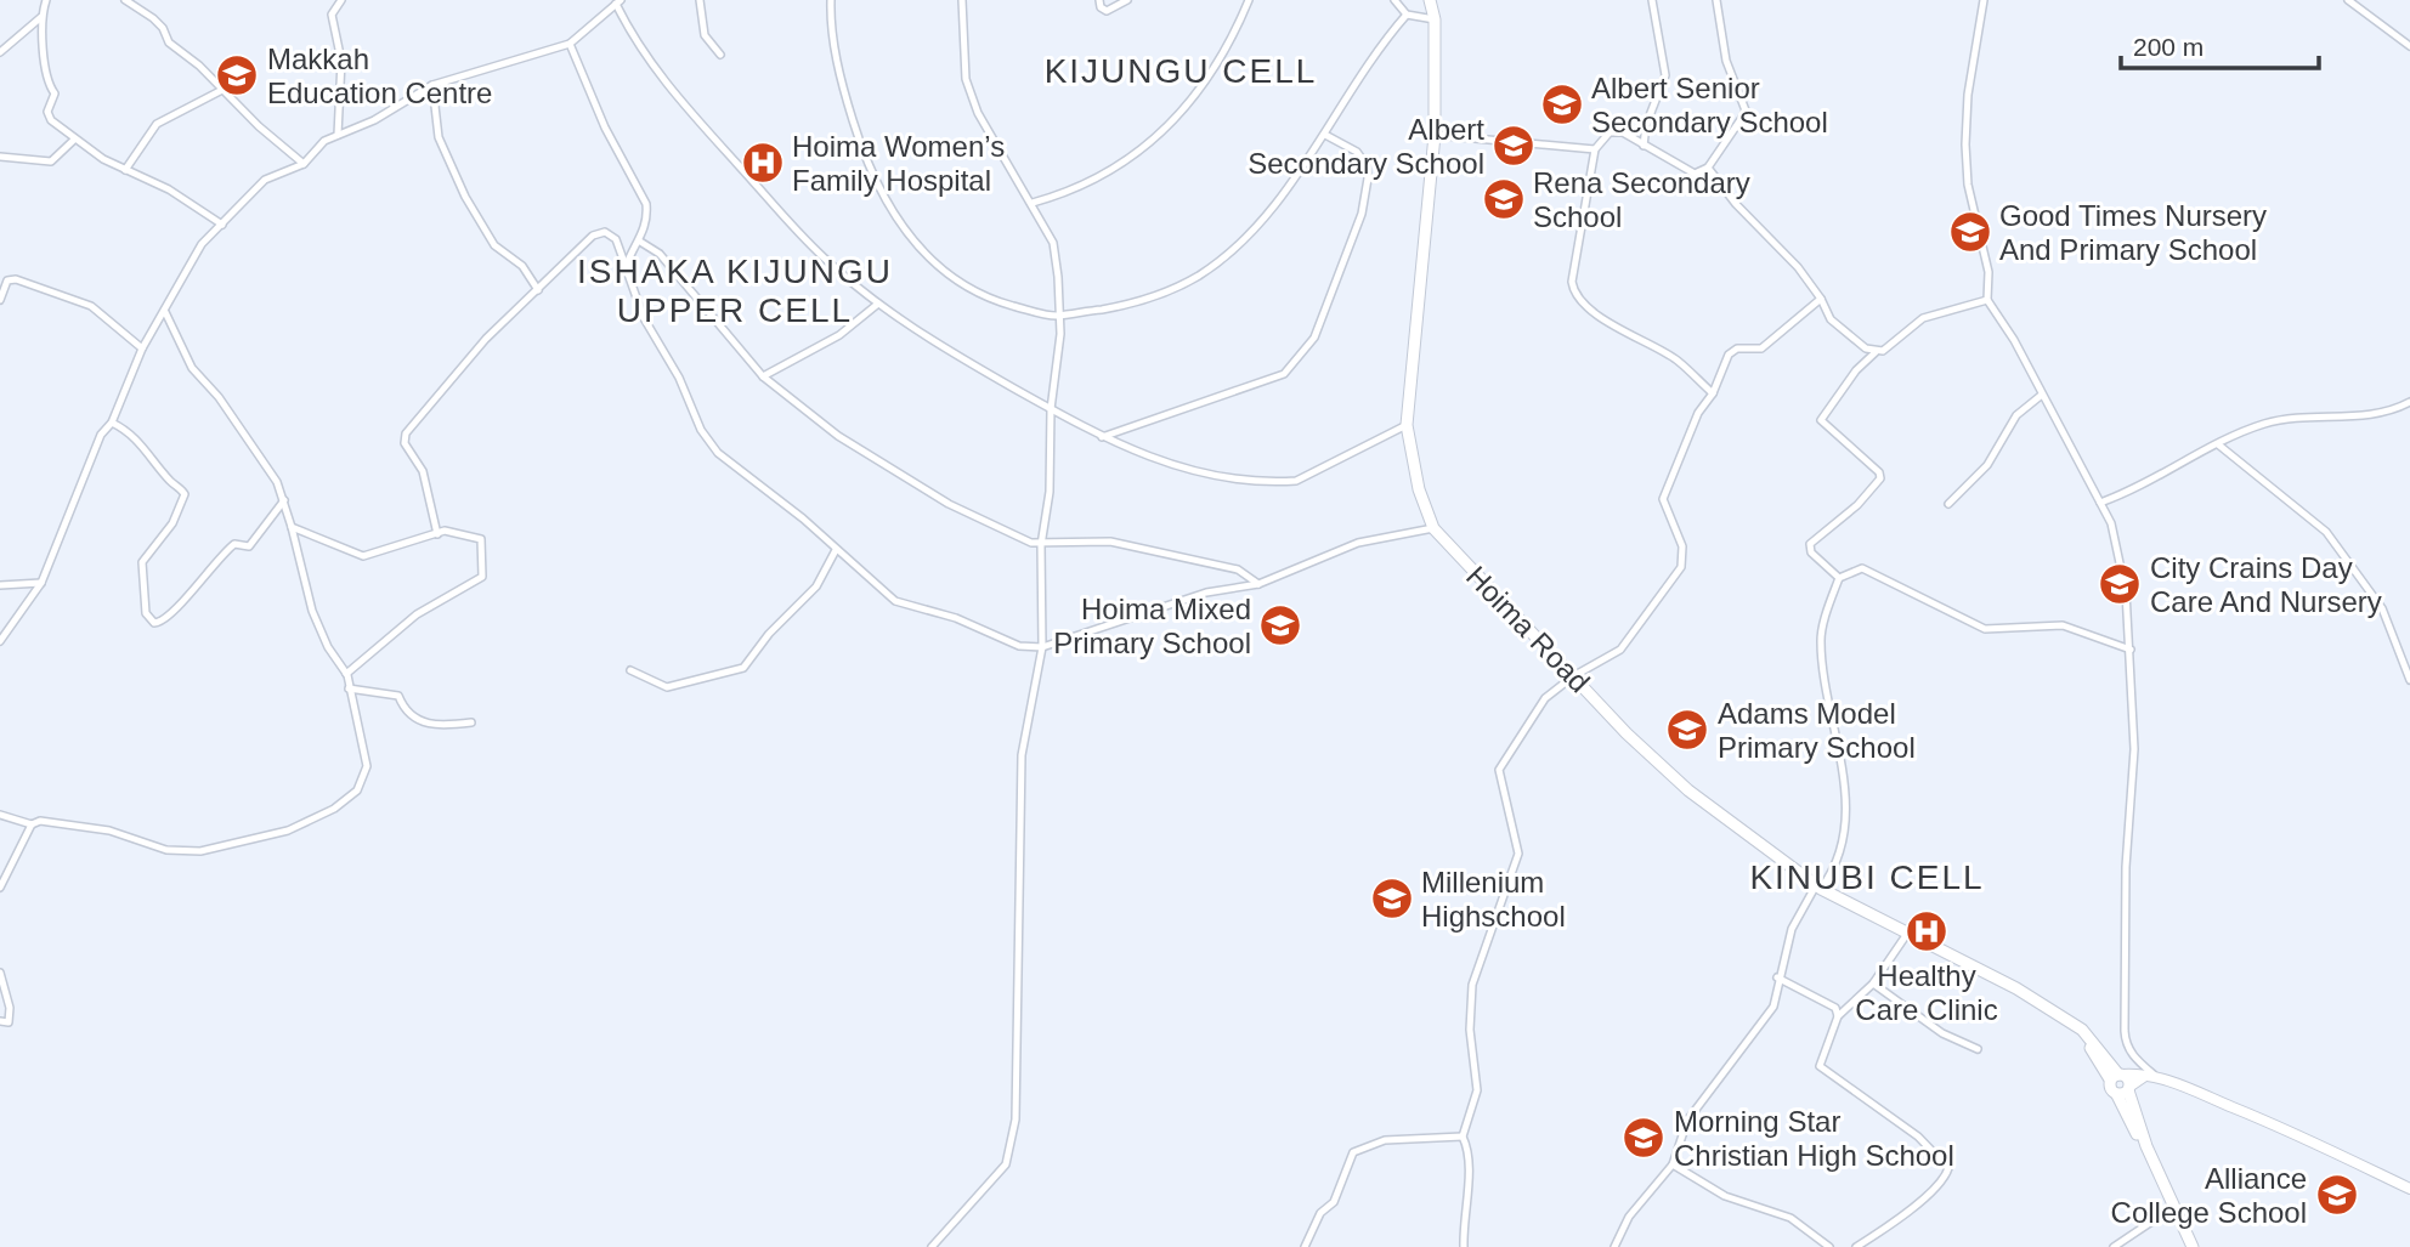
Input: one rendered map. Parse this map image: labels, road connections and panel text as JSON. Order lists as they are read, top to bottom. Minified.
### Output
{"streets":{"main road":["Hoima Road"]},"districts":["KIJUNGU CELL","ISHAKA KIJUNGU UPPER CELL","KINUBI CELL"],"places":{"school or university":["Makkah Education Centre","Albert Senior Secondary School","Albert Secondary School","Rena Secondary School","Good Times Nursery And Primary School","City Crains Day Care And Nursery","Hoima Mixed Primary School","Adams Model Primary School","Millenium Highschool","Morning Star Christian High School","Alliance College School"],"hospital":["Hoima Women’s Family Hospital","Healthy Care Clinic"]},"scale_bar":"200 m"}
